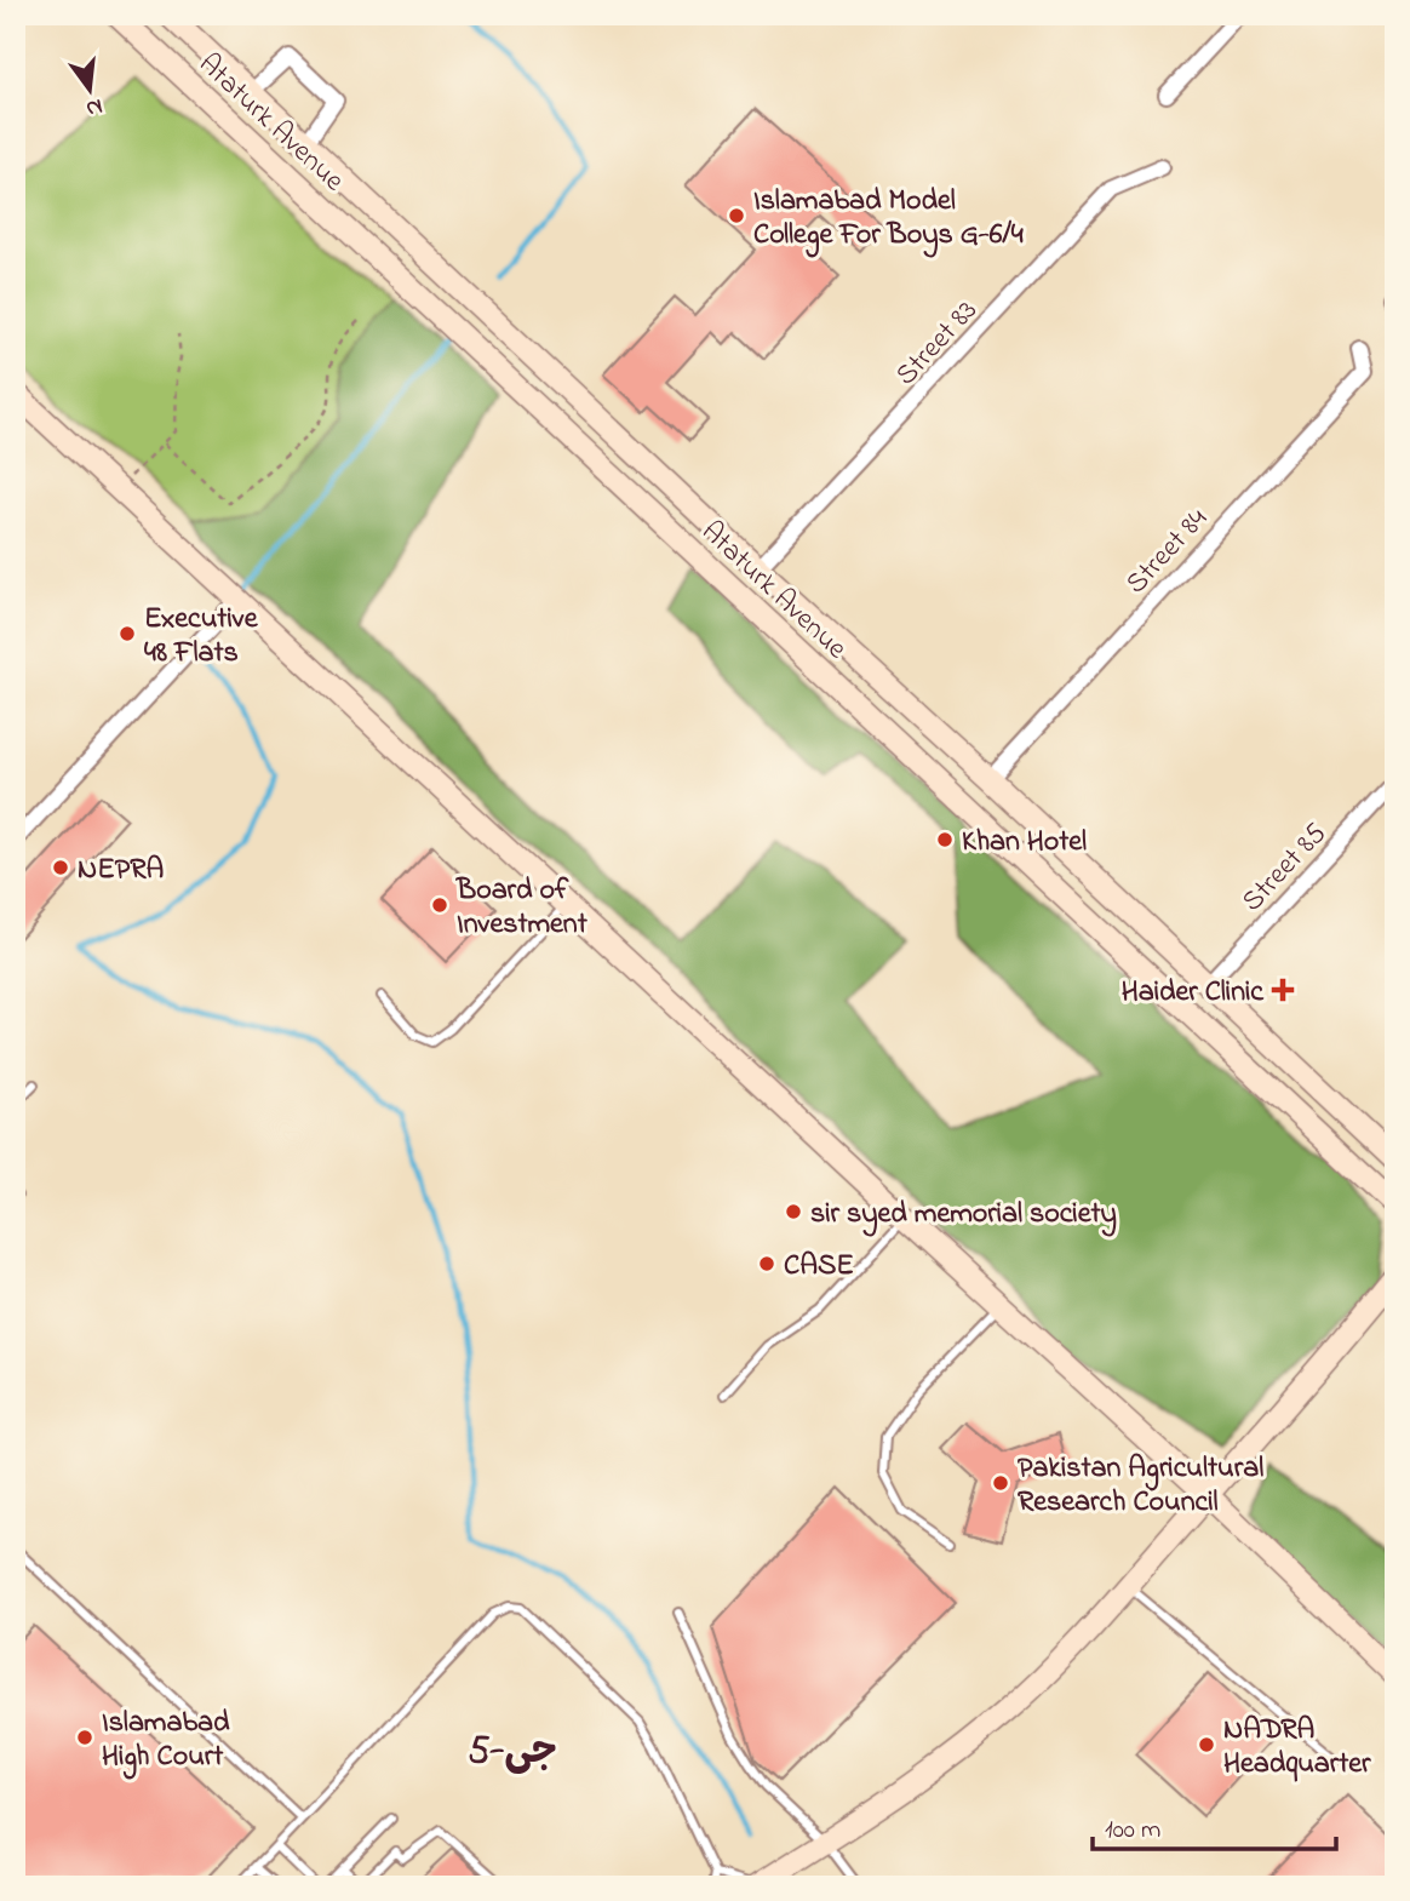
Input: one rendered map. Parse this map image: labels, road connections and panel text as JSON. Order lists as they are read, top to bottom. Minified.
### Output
{"streets":{"street":["Ataturk Avenue","Street 83","Street 84","Street 85"]},"crossings":[["Ataturk Avenue","Street 83"],["Ataturk Avenue","Street 84"],["Ataturk Avenue","Street 85"]],"districts":["جی-5"],"places":{"other":["Islamabad Model College For Boys G-6/4","Executive 48 Flats","Khan Hotel","NEPRA","Board of Investment","sir syed memorial society","CASE","Pakistan Agricultural Research Council","Islamabad High Court","NADRA Headquarter"],"health":["Haider Clinic"]},"scale_bar":"100 m","north":"bottom"}
